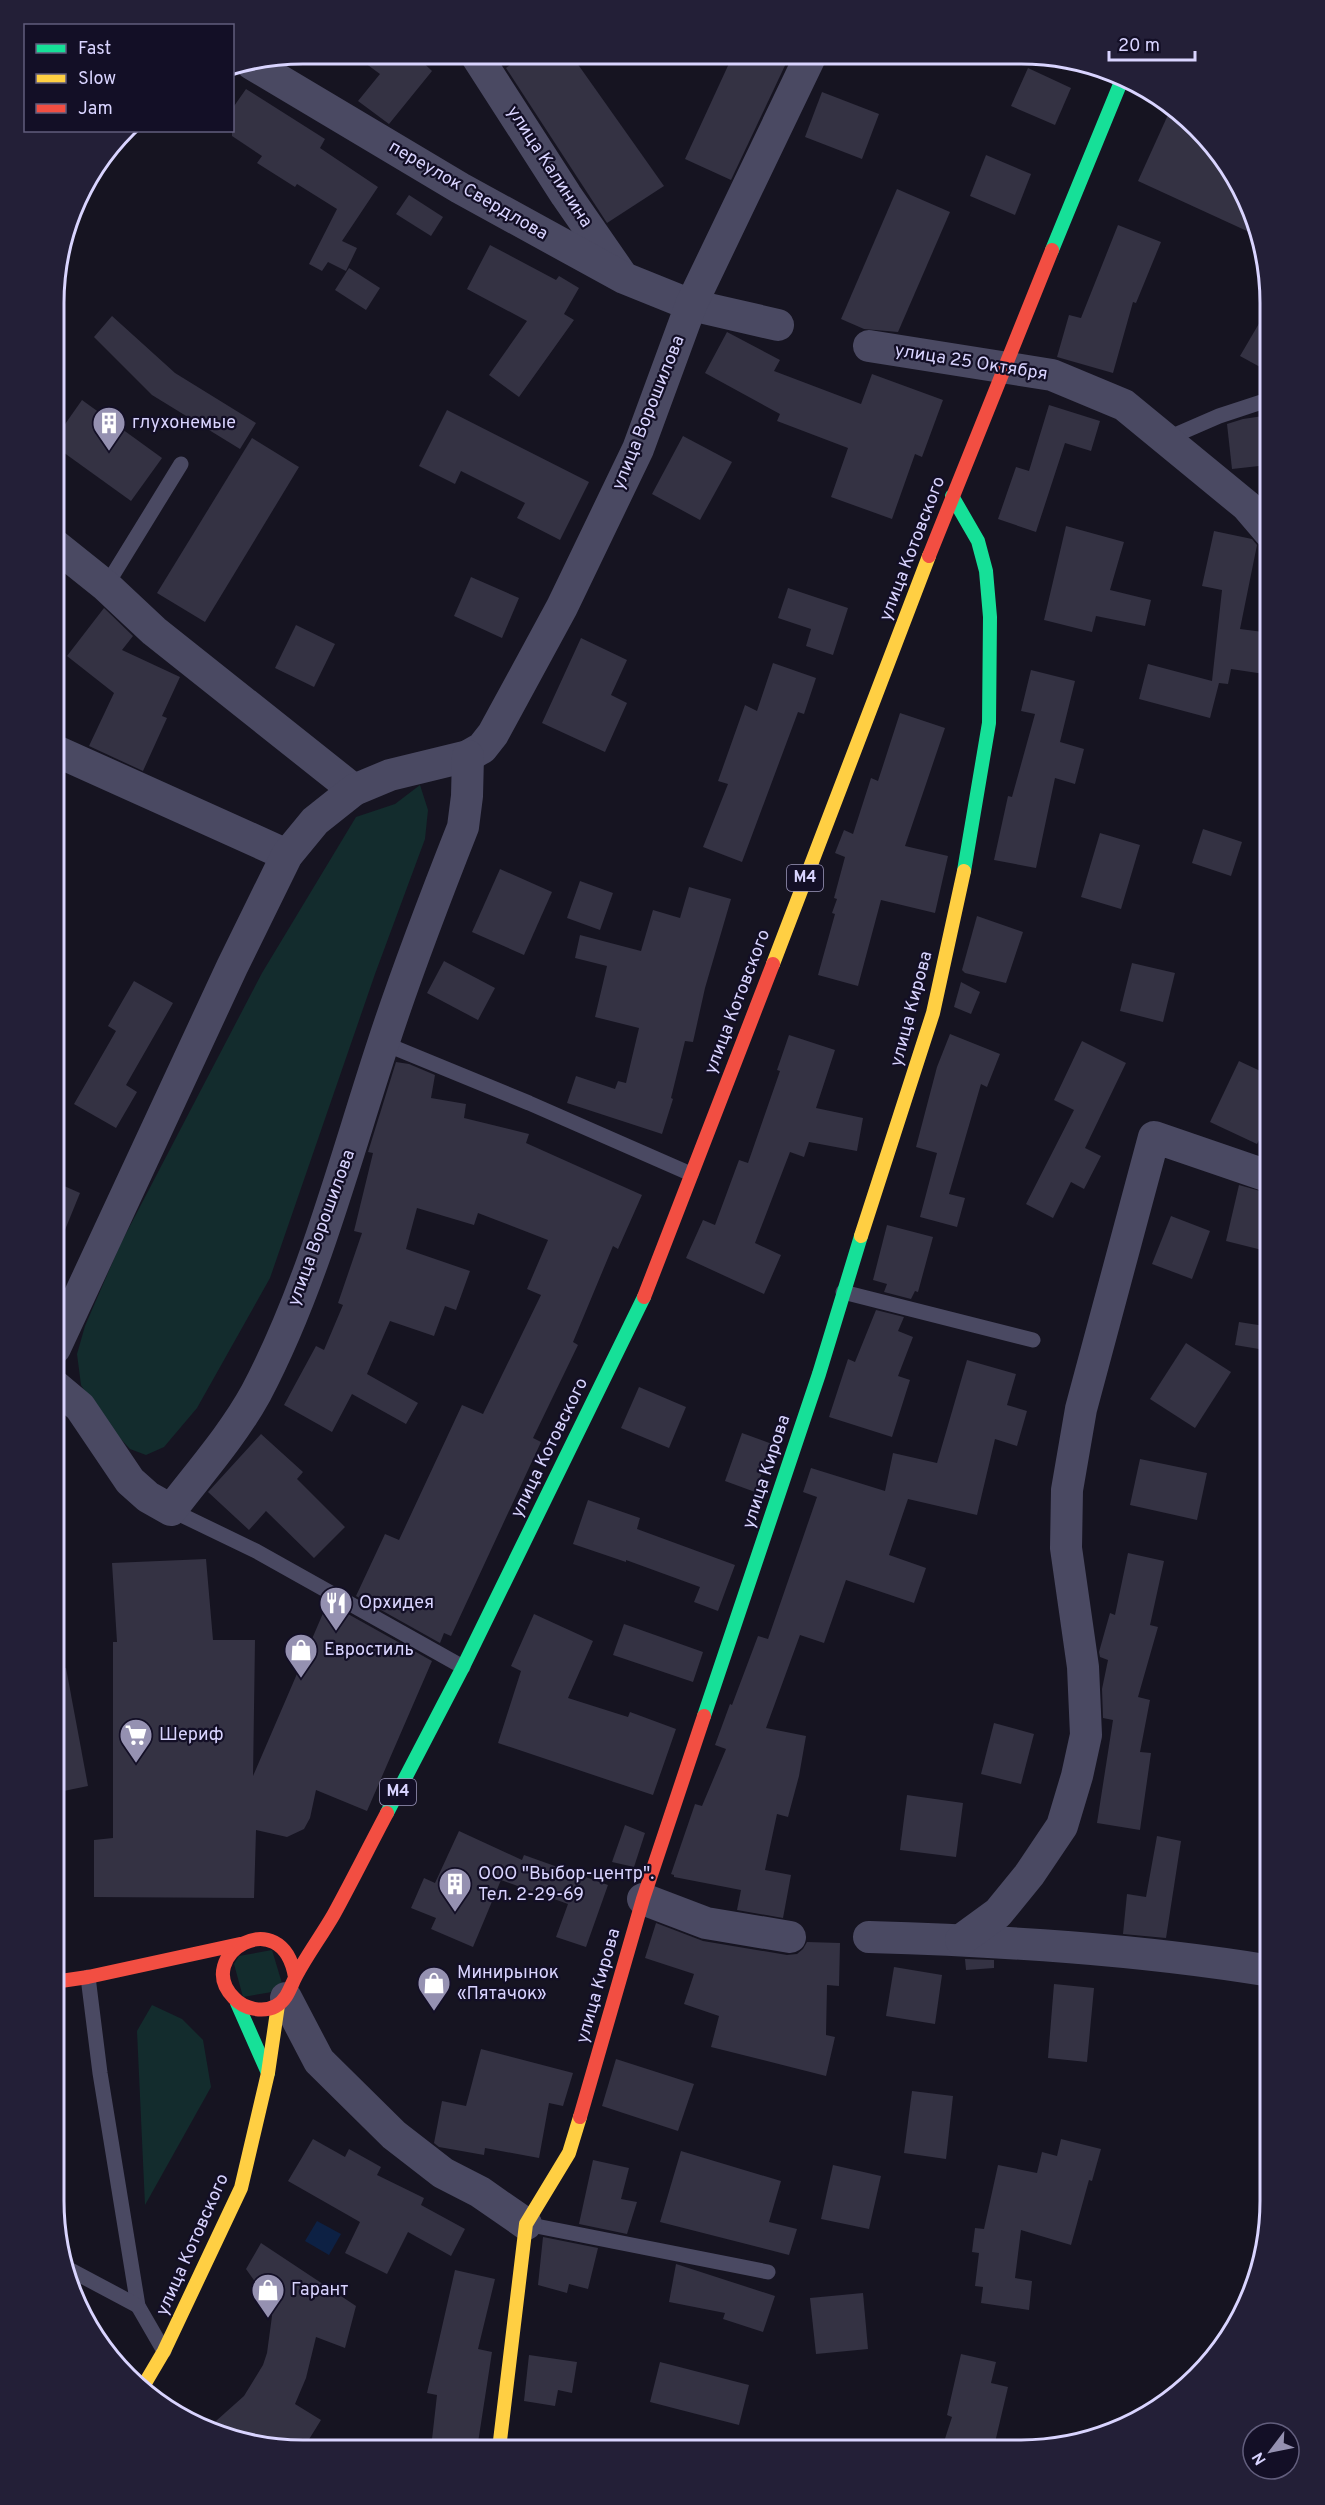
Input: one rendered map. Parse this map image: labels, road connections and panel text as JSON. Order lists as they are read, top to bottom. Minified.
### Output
{"streets":{"main road":["улица Котовского","M4","улица Кирова"],"street":["улица Калинина","переулок Свердлова","улица 25 Октября","улица Ворошилова"]},"crossings":[["улица Калинина","переулок Свердлова"],["переулок Свердлова","улица Ворошилова"],["улица 25 Октября","улица Котовского"],["улица Котовского","улица Кирова"]],"places":{"building":["глухонемые","ООО \"Выбор-центр\". Тел. 2-29-69"],"restaurant":["Орхидея"],"shop":["Евростиль","Минирынок «Пятачок»","Гарант"],"supermarket":["Шериф"]},"legend":["Fast","Slow","Jam"],"scale_bar":"20 m","north":"bottom left"}
